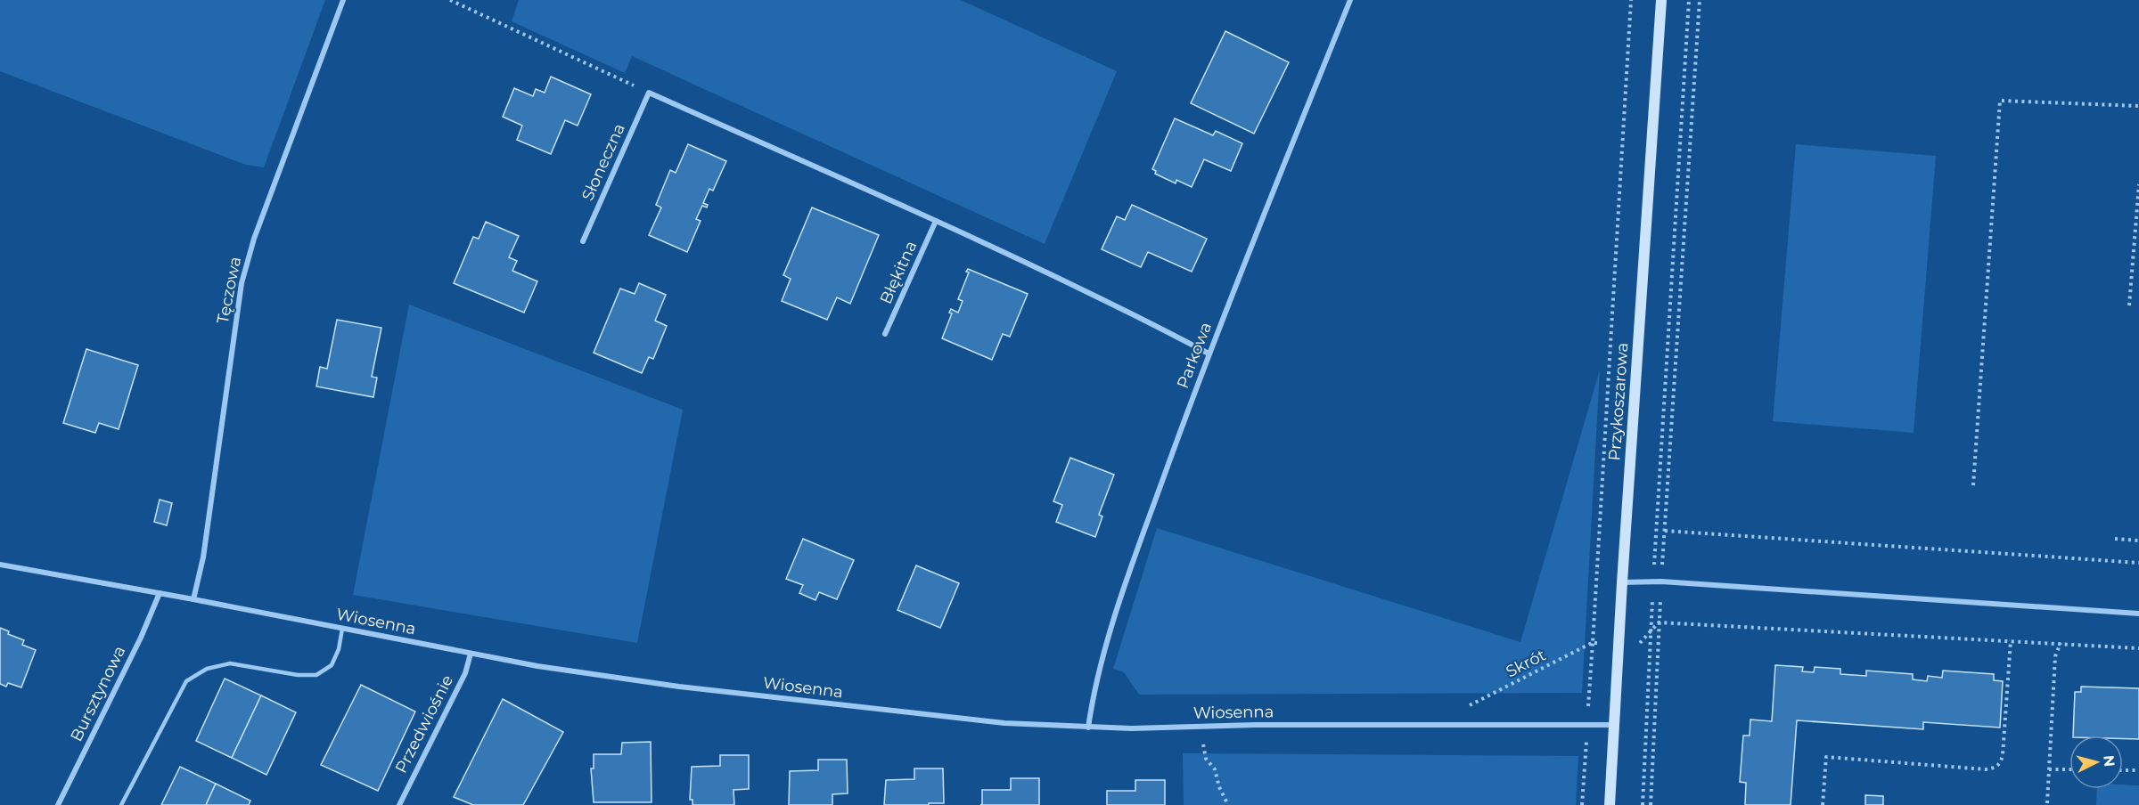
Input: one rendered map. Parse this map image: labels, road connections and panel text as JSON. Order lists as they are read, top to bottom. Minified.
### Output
{"streets":{"street":["Słoneczna","Błękitna","Tęczowa","Parkowa","Przykoszarowa","Wiosenna","Bursztynowa","Przedwiośnie"],"path":["Skrót"]},"crossings":[["Tęczowa","Wiosenna"],["Parkowa","Wiosenna"],["Przykoszarowa","Wiosenna"],["Wiosenna","Bursztynowa"],["Wiosenna","Przedwiośnie"]],"north":"right"}
